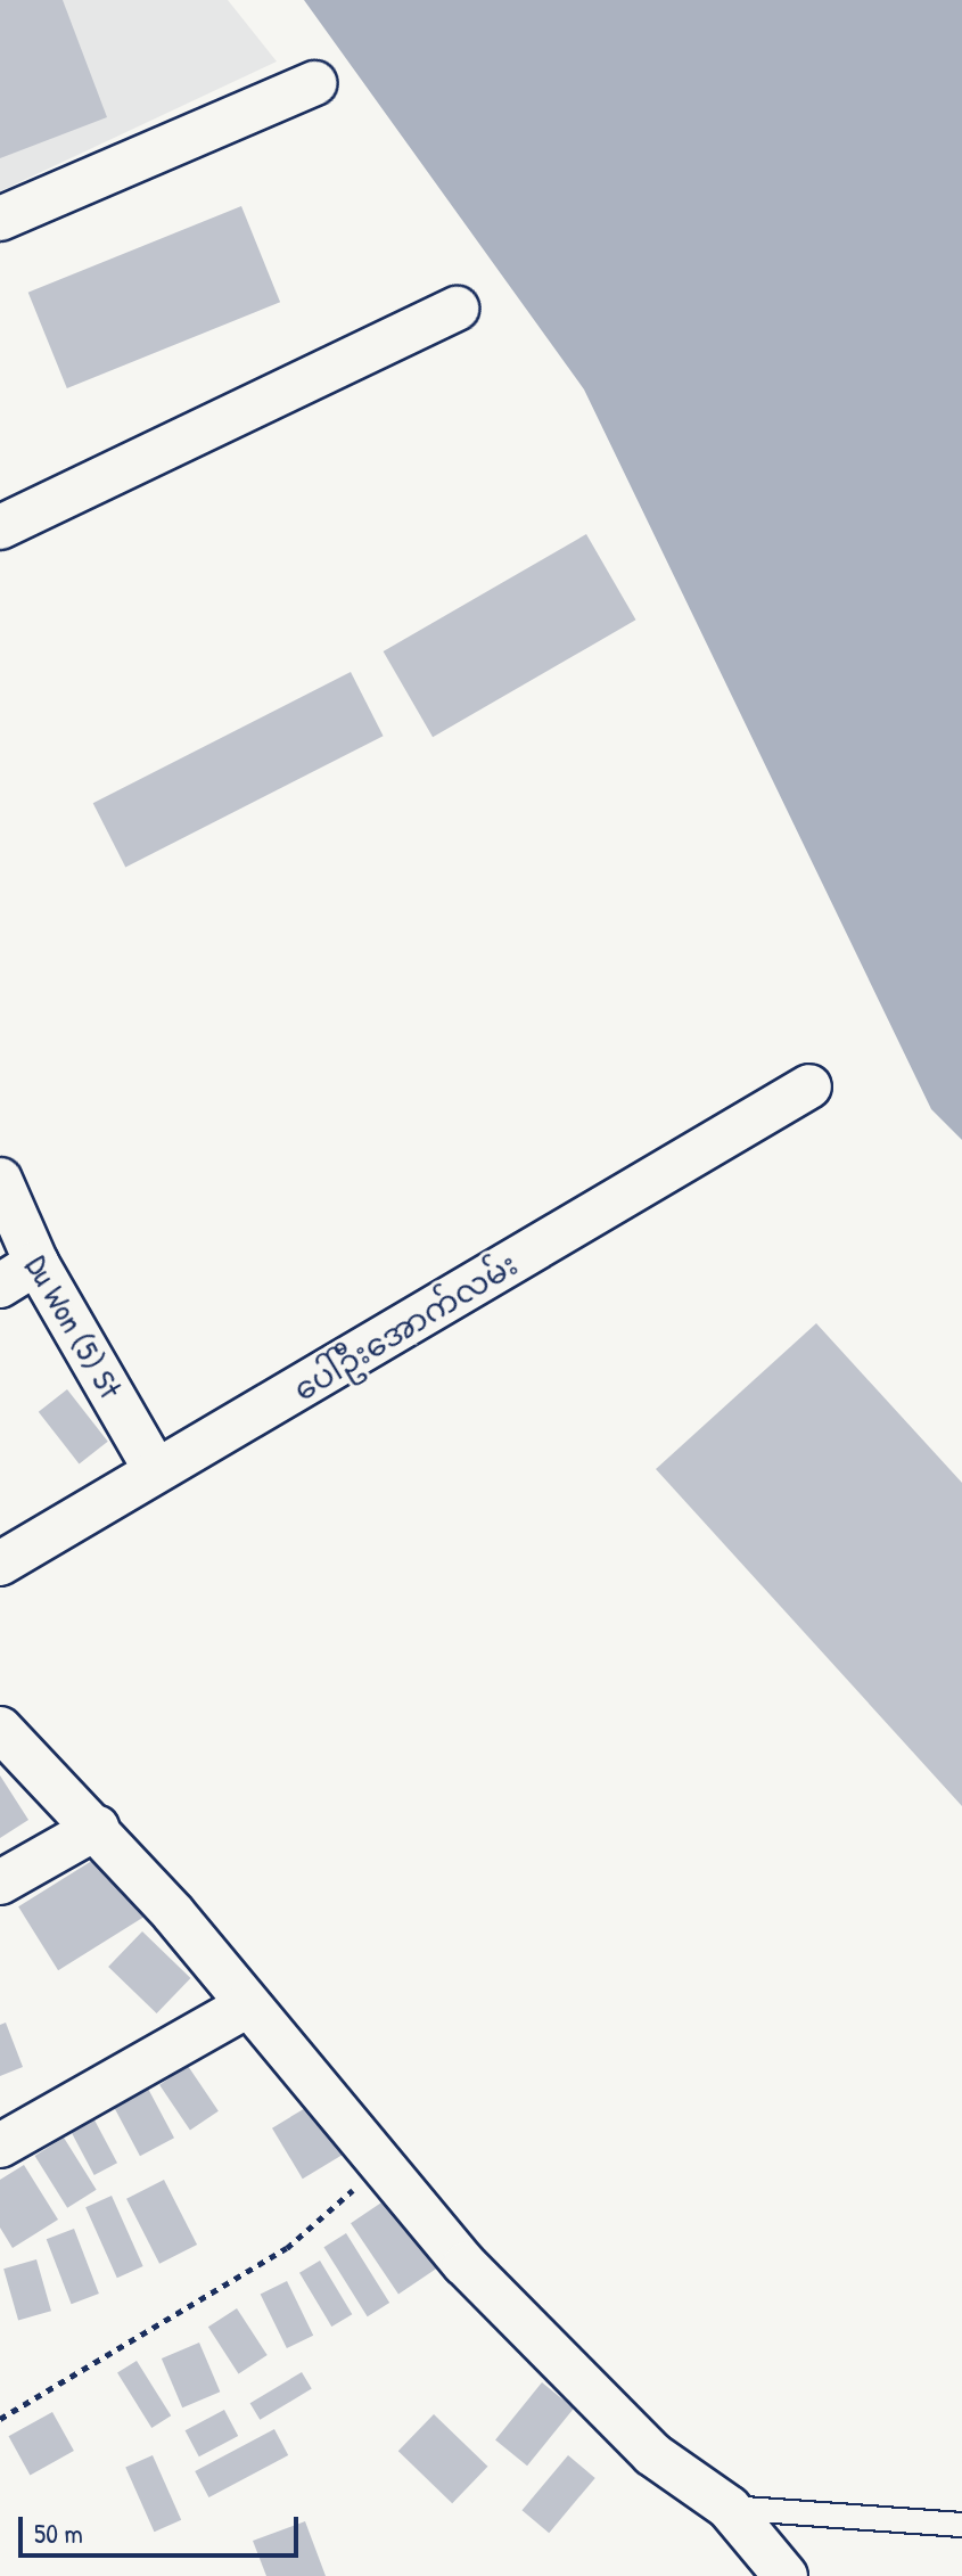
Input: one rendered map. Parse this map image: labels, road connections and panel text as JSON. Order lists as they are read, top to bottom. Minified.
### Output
{"streets":{"street":["Du Won (5) St","ပေါ်ဦးအောက်လမ်း"]},"crossings":[["Du Won (5) St","ပေါ်ဦးအောက်လမ်း"]],"scale_bar":"50 m"}
